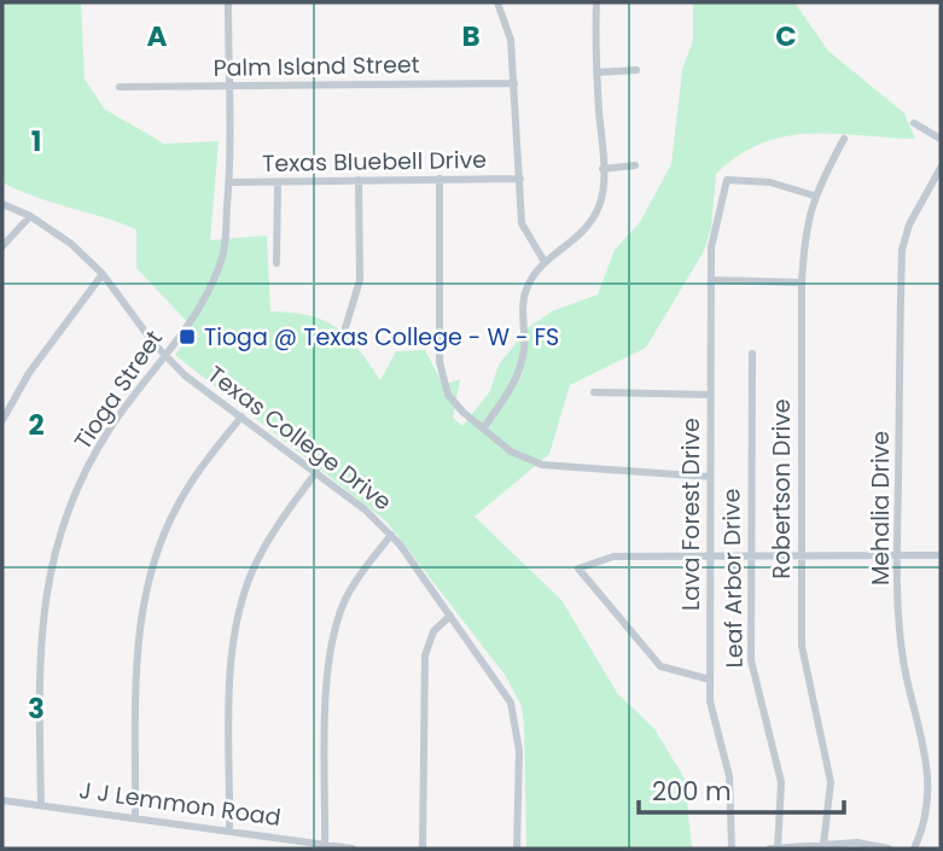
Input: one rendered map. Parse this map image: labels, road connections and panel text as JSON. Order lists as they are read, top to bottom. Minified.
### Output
{"streets":{"street":["Palm Island Street","Texas Bluebell Drive","Tioga Street","Texas College Drive","Robertson Drive","Mehalia Drive","Lava Forest Drive","Leaf Arbor Drive","J J Lemmon Road"]},"crossings":[["Palm Island Street","Tioga Street"],["Texas Bluebell Drive","Tioga Street"],["Tioga Street","Texas College Drive"],["Tioga Street","J J Lemmon Road"],["Robertson Drive","Lava Forest Drive"]],"places":{"transit":["Tioga @ Texas College - W - FS"]},"scale_bar":"200 m","grid":{"columns":["A","B","C"],"rows":["1","2","3"]}}
